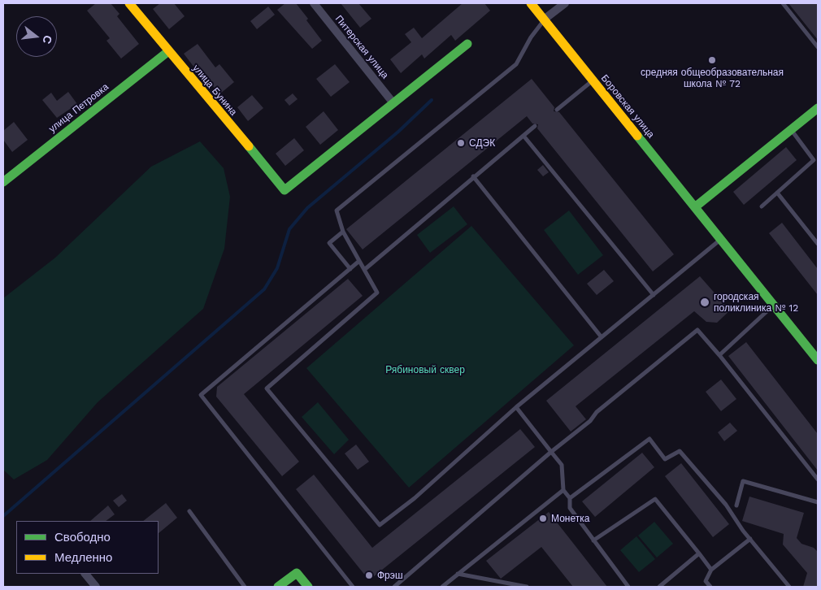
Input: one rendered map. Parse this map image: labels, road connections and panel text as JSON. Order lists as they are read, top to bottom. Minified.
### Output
{"streets":{"street":["Питерская улица","улица Бунина","Боровская улица","улица Петровка"]},"crossings":[["Питерская улица","улица Бунина"],["улица Бунина","улица Петровка"]],"parks":["Рябиновый сквер"],"places":["средняя общеобразовательная школа № 72","СДЭК","городская поликлиника № 12","Монетка","Фрэш"],"legend":["Свободно","Медленно"],"north":"right"}
